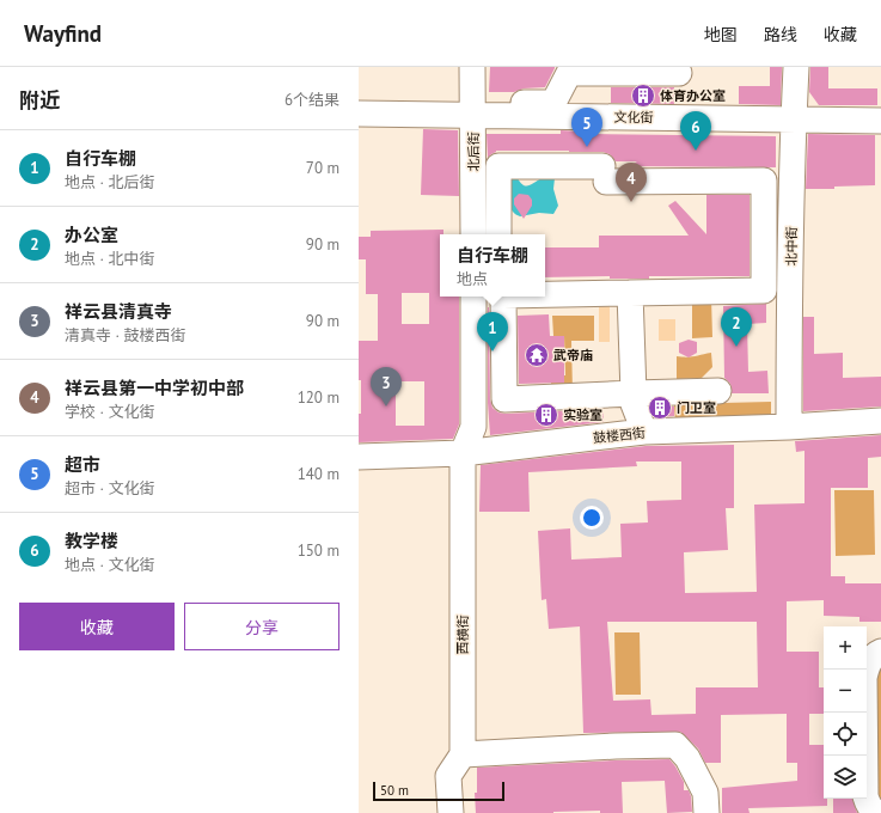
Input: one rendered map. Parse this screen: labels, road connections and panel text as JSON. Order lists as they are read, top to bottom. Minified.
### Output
{"streets":{"street":["文化街","北后街","北中街","鼓楼西街","西横街"]},"crossings":[["文化街","北后街"],["文化街","北中街"],["北中街","鼓楼西街"],["鼓楼西街","西横街"]],"places":{"building":["体育办公室","门卫室","实验室"],"temple":["武帝庙"]},"scale_bar":"50 m","page":{"header":"Wayfind","nav":["地图","路线","收藏"],"heading":["附近","6个结果"],"pins":["5","6","4","2","1","3"],"list":[{"mark":"1","name":"自行车棚","note":"地点 · 北后街","value":"70 m"},{"mark":"2","name":"办公室","note":"地点 · 北中街","value":"90 m"},{"mark":"3","name":"祥云县清真寺","note":"清真寺 · 鼓楼西街","value":"90 m"},{"mark":"4","name":"祥云县第一中学初中部","note":"学校 · 文化街","value":"120 m"},{"mark":"5","name":"超市","note":"超市 · 文化街","value":"140 m"},{"mark":"6","name":"教学楼","note":"地点 · 文化街","value":"150 m"}],"popup":["自行车棚","地点"],"buttons":["收藏","分享"],"map_buttons":["+","−"],"scale":"50 m"}}
